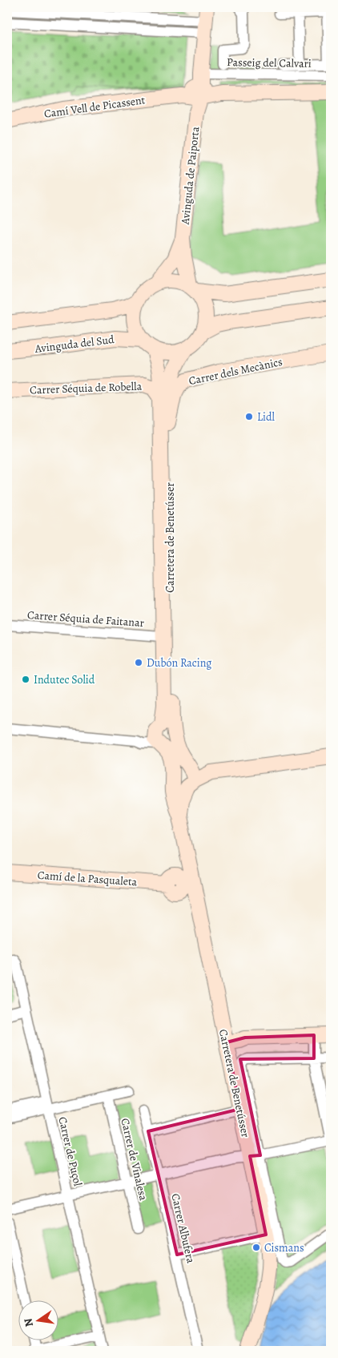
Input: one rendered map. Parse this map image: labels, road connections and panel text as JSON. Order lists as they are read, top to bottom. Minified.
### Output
{"streets":{"street":["Passeig del Calvari","Camí Vell de Picassent","Avinguda de Paiporta","Avinguda del Sud","Carrer dels Mecànics","Carrer Séquia de Robella","Carretera de Benetússer","Carrer Séquia de Faitanar","Camí de la Pasqualeta","Carrer de Puçol","Carrer de Vinalesa","Carrer Albufera"]},"crossings":[["Passeig del Calvari","Camí Vell de Picassent"],["Passeig del Calvari","Avinguda de Paiporta"],["Camí Vell de Picassent","Avinguda de Paiporta"],["Avinguda del Sud","Carretera de Benetússer"],["Carrer dels Mecànics","Carretera de Benetússer"],["Carrer Séquia de Robella","Carretera de Benetússer"],["Carretera de Benetússer","Carrer Séquia de Faitanar"],["Carretera de Benetússer","Camí de la Pasqualeta"]],"places":["Lidl","Dubón Racing","Indutec Solid","Cismans"],"north":"left"}
